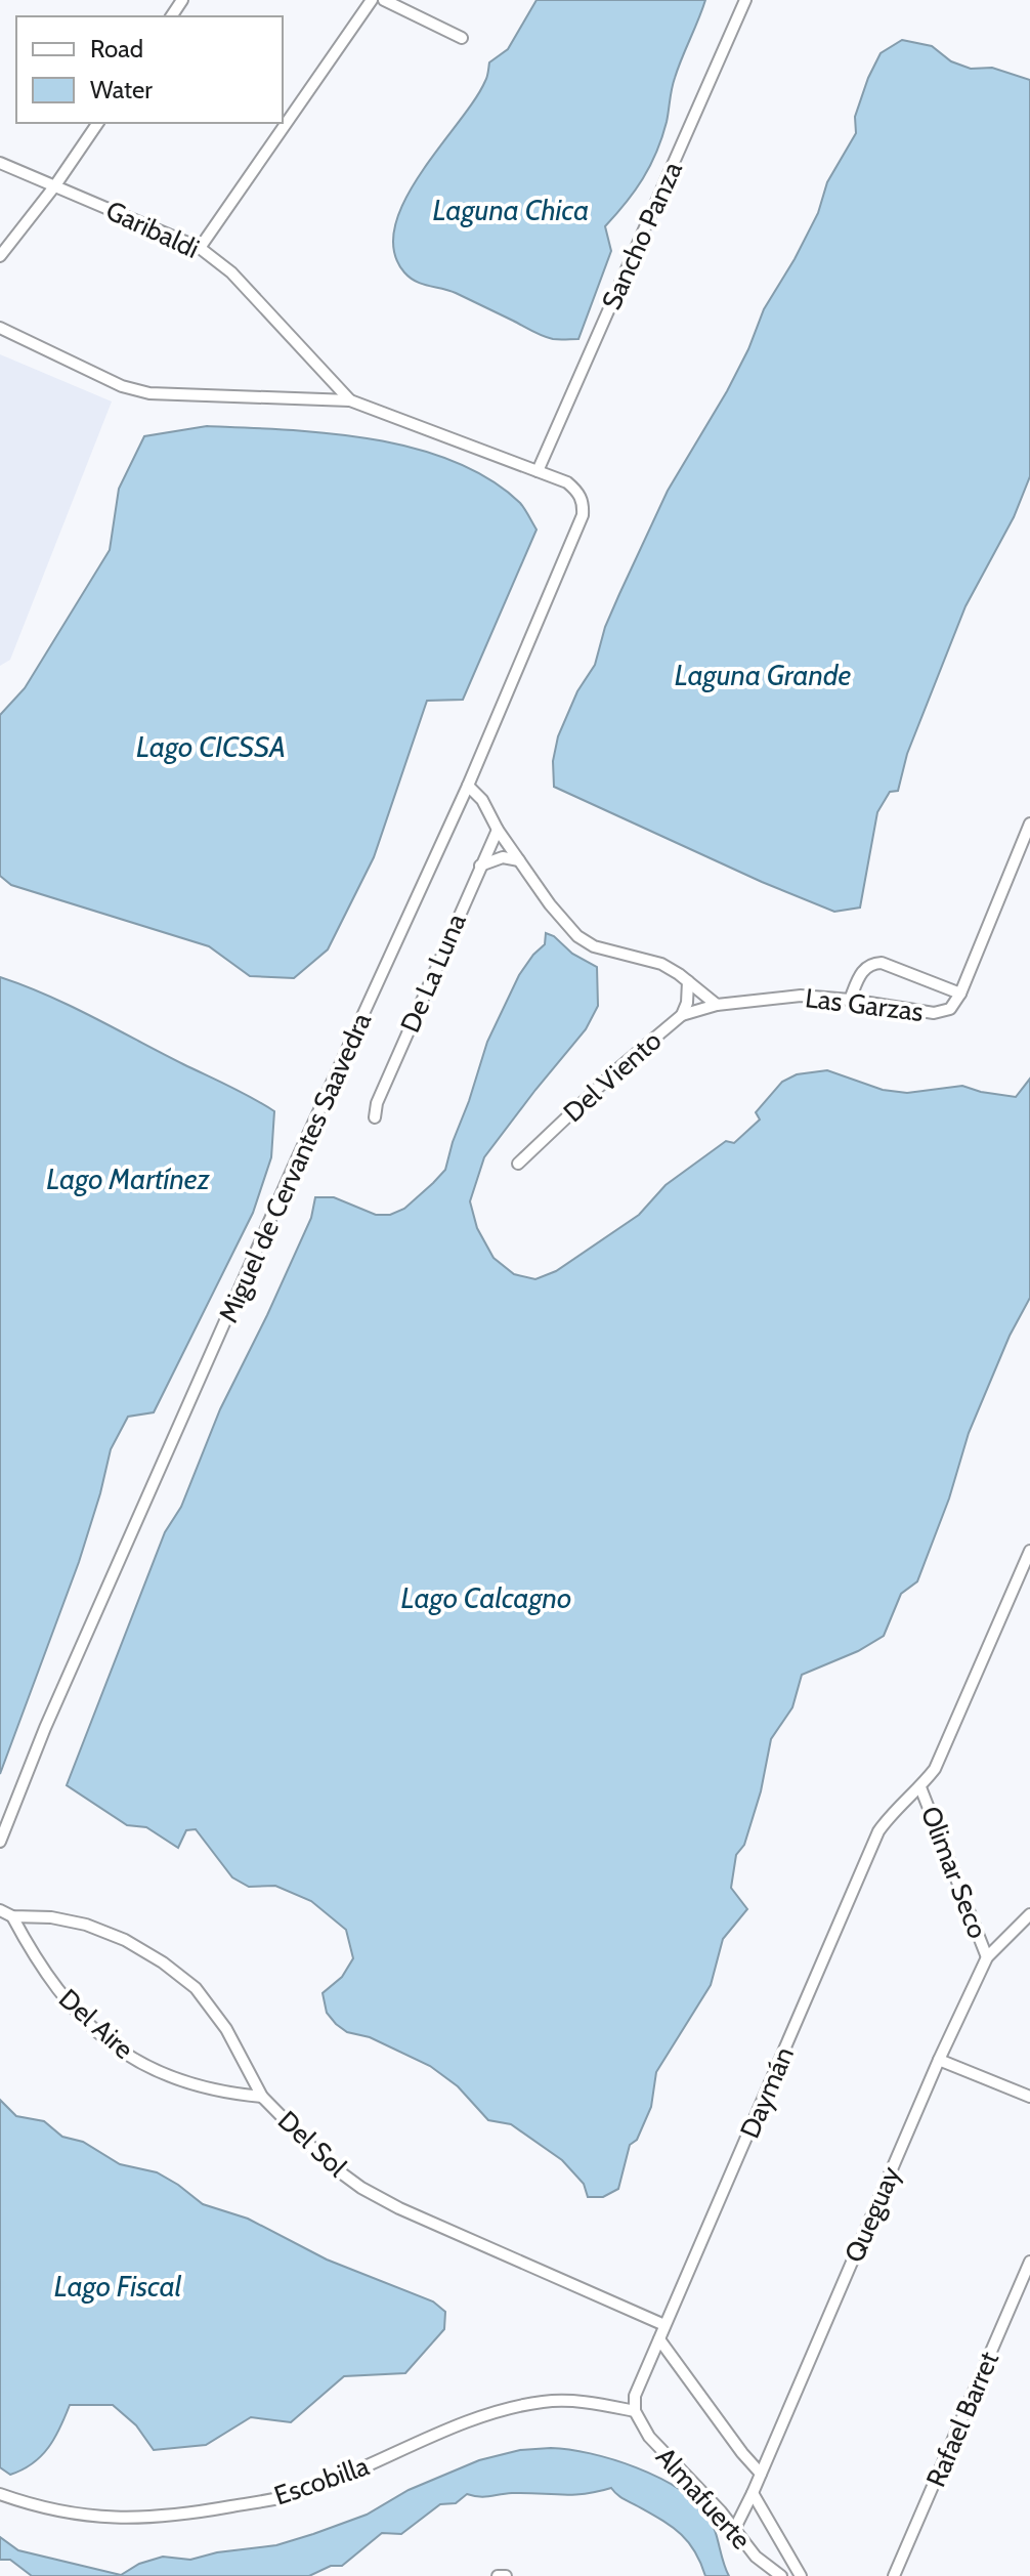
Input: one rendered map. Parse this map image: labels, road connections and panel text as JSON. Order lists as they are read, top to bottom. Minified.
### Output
{"streets":{"street":["Garibaldi","Sancho Panza","De La Luna","Las Garzas","Del Viento","Miguel de Cervantes Saavedra","Olimar Seco","Del Aire","Daymán","Del Sol","Queguay","Rafael Barret","Escobilla","Almafuerte"]},"crossings":[["Sancho Panza","Miguel de Cervantes Saavedra"],["Las Garzas","Del Viento"],["Olimar Seco","Daymán"],["Olimar Seco","Queguay"],["Del Aire","Del Sol"],["Daymán","Del Sol"],["Daymán","Escobilla"],["Daymán","Almafuerte"],["Queguay","Almafuerte"],["Escobilla","Almafuerte"]],"water":["Laguna Chica","Laguna Grande","Lago CICSSA","Lago Martínez","Lago Calcagno","Lago Fiscal"],"legend":["Road","Water"]}
